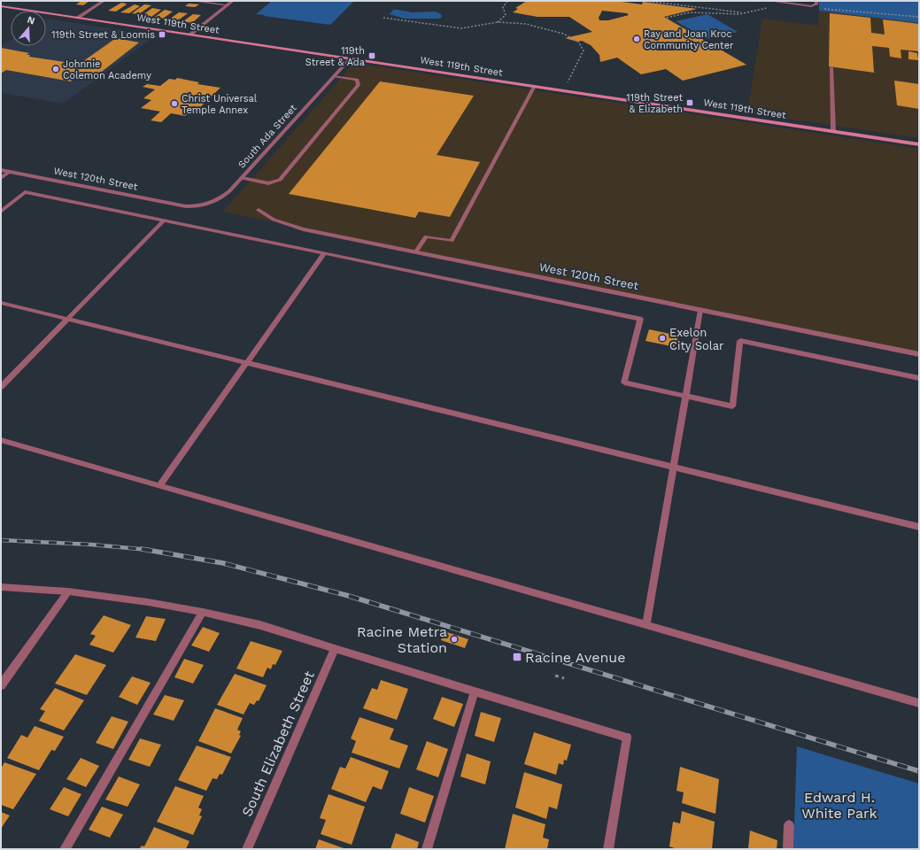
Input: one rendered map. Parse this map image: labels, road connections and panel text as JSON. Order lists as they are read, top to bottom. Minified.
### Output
{"streets":{"street":["West 119th Street","South Ada Street","West 120th Street","South Elizabeth Street"]},"crossings":[["West 119th Street","South Ada Street"],["South Ada Street","West 120th Street"]],"parks":["Edward H. White Park"],"places":{"transit":["119th Street & Loomis","119th Street & Ada","119th Street & Elizabeth","Racine Avenue"],"other":["Ray and Joan Kroc Community Center","Johnnie Colemon Academy","Christ Universal Temple Annex","Exelon City Solar","Racine Metra Station"]},"north":"top"}
